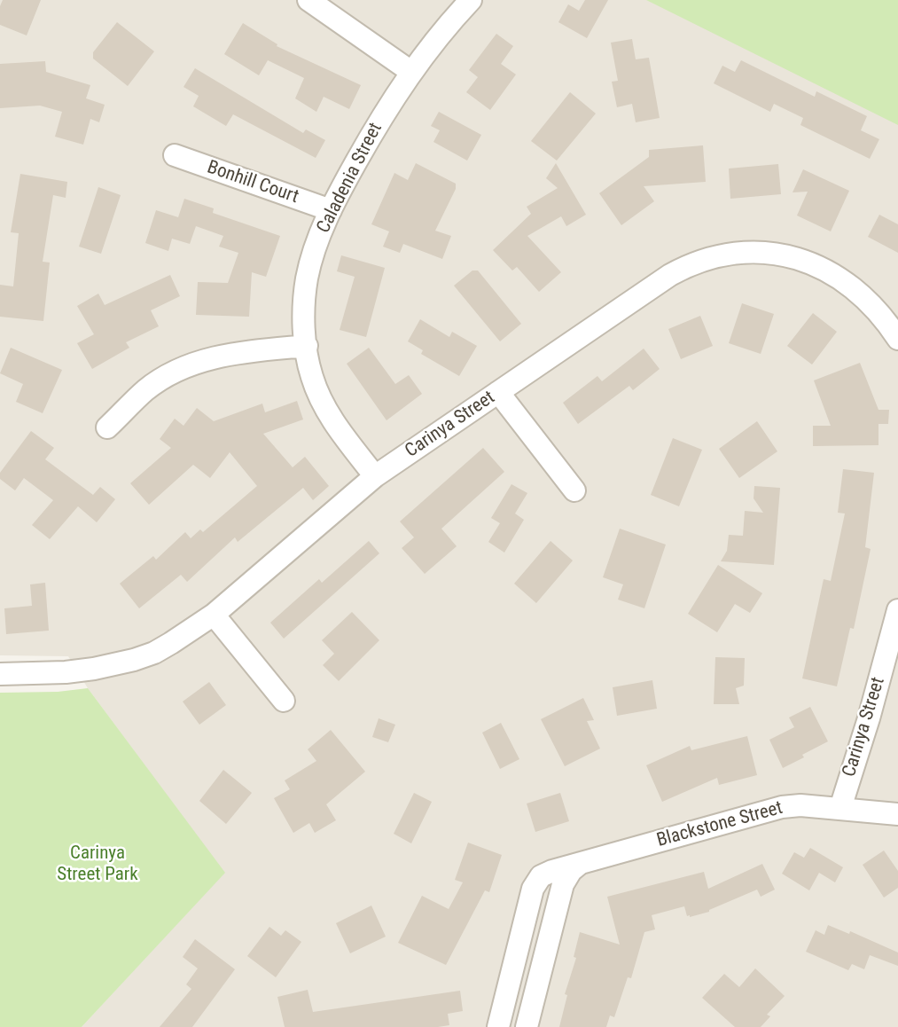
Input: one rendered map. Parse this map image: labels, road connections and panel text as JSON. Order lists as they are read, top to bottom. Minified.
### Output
{"streets":{"street":["Caladenia Street","Bonhill Court","Carinya Street","Blackstone Street"]},"crossings":[["Caladenia Street","Bonhill Court"],["Caladenia Street","Carinya Street"],["Carinya Street","Blackstone Street"]],"parks":["Carinya Street Park"]}
